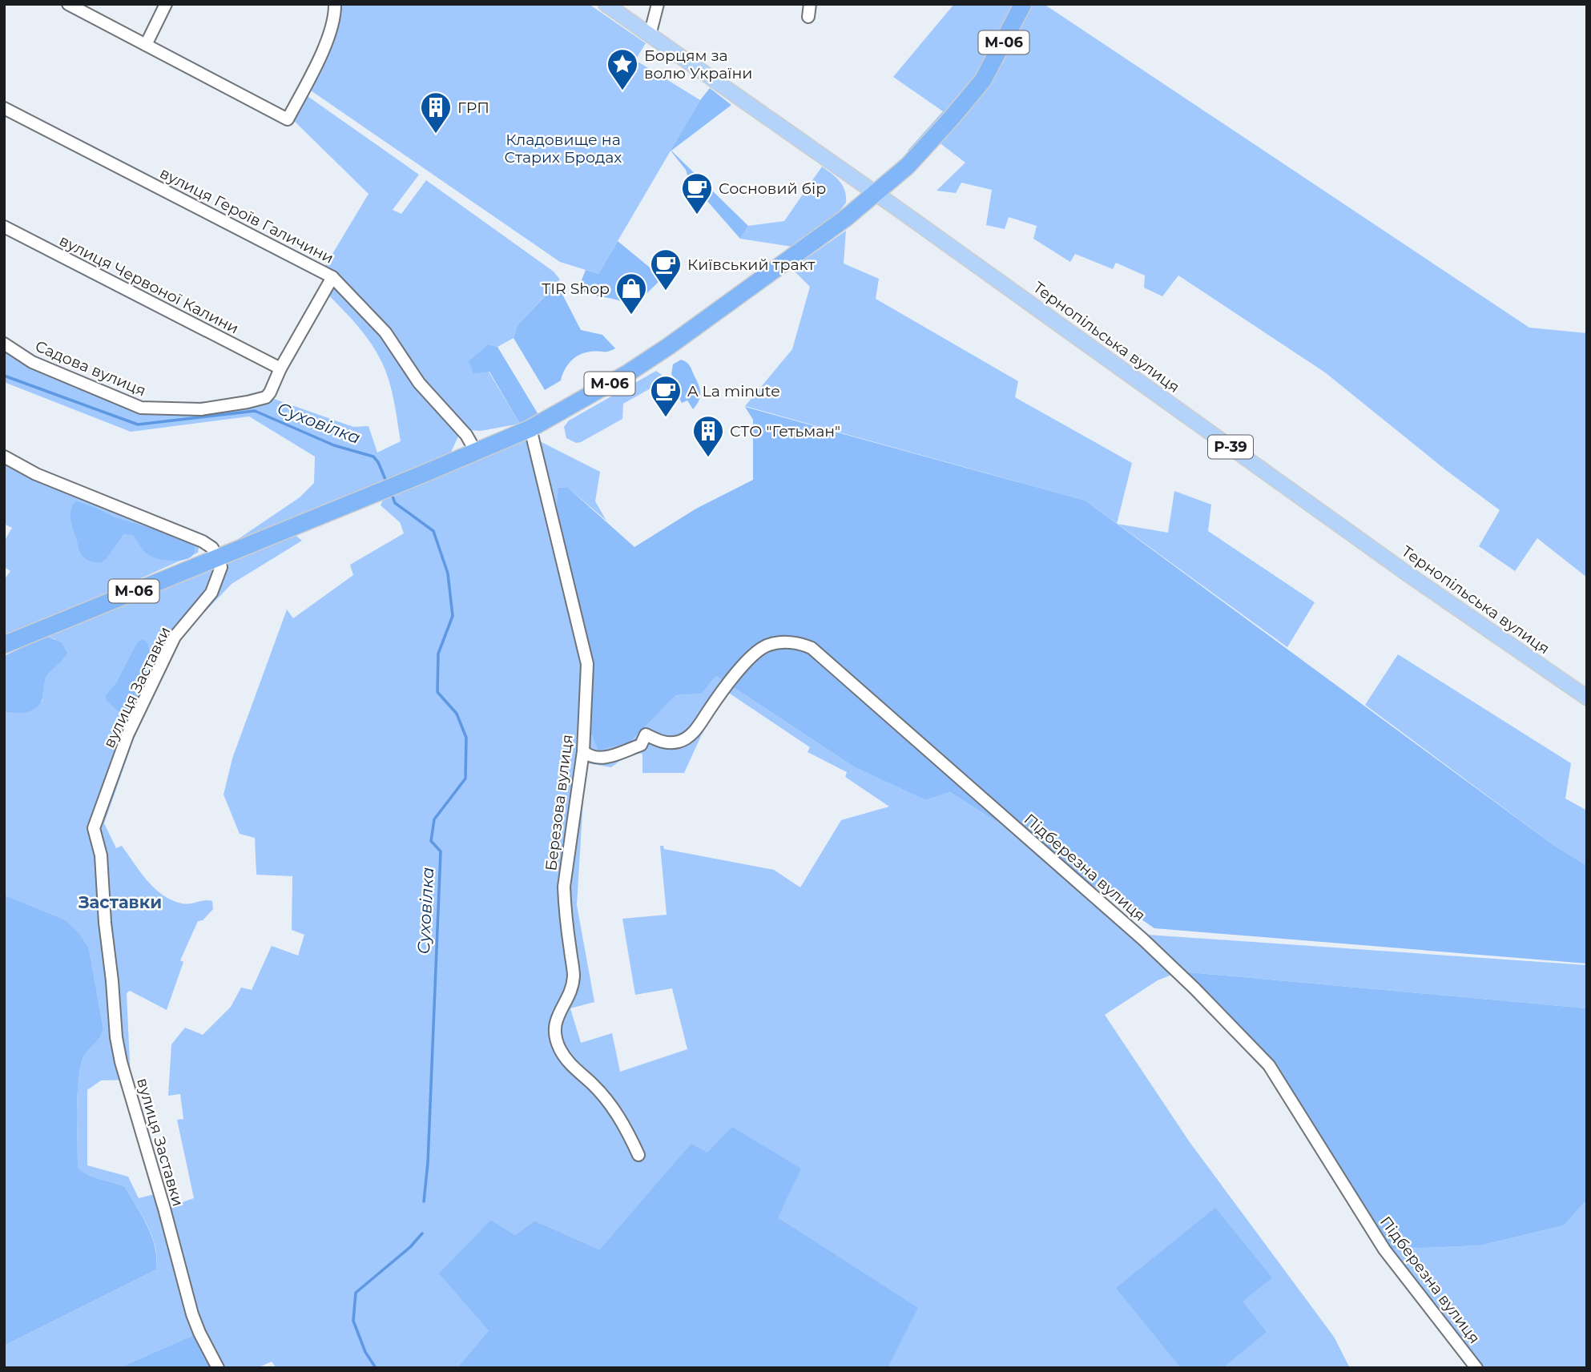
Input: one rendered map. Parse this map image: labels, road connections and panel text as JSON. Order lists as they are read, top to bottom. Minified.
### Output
{"streets":{"highway":["М-06"],"main road":["Тернопільська вулиця","Р-39"],"street":["вулиця Героїв Галичини","вулиця Червоної Калини","Садова вулиця","вулиця Заставки","Березова вулиця","Підберезна вулиця"]},"crossings":[["М-06","вулиця Героїв Галичини"],["М-06","Тернопільська вулиця"],["М-06","вулиця Заставки"],["М-06","Березова вулиця"],["вулиця Героїв Галичини","Садова вулиця"],["вулиця Червоної Калини","Садова вулиця"],["Березова вулиця","Підберезна вулиця"]],"districts":["Заставки"],"water":["Суховілка"],"parks":["Кладовище на Старих Бродах"],"places":{"place":["Борцям за волю України"],"building":["ГРП","СТО \"Гетьман\""],"cafe":["Сосновий бір","Київський тракт","A La minute"],"shop":["TIR Shop"]}}
